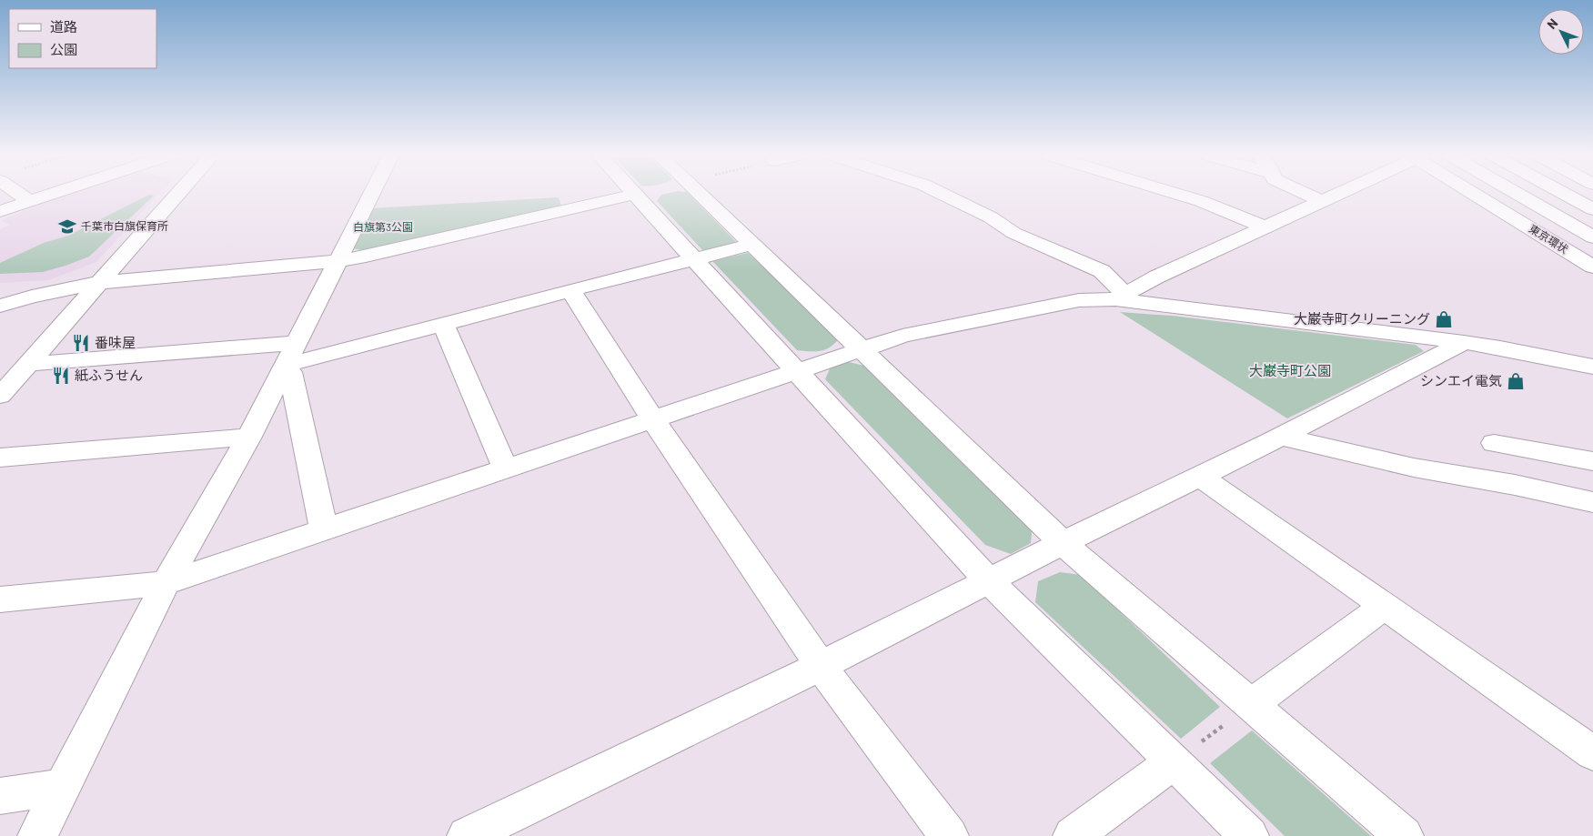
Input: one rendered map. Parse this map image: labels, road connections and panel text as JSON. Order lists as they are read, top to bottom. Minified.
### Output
{"streets":{"main road":["東京環状"]},"parks":["白旗第3公園","大巌寺町公園"],"places":{"school or university":["千葉市白旗保育所"],"shop":["大巌寺町クリーニング","シンエイ電気"],"restaurant":["番味屋","紙ふうせん"]},"legend":["道路","公園"],"north":"top left"}
